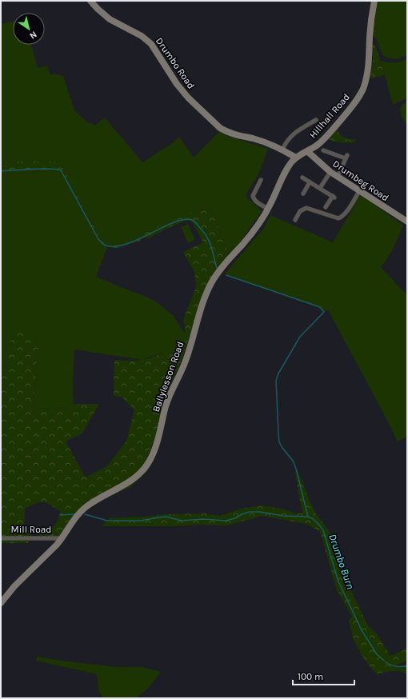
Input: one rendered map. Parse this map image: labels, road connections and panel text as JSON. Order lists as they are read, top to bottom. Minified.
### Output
{"streets":{"main road":["Drumbo Road","Hillhall Road","Drumbeg Road","Ballylesson Road"],"street":["Mill Road"]},"crossings":[["Drumbo Road","Hillhall Road"],["Drumbo Road","Ballylesson Road"],["Hillhall Road","Drumbeg Road"],["Hillhall Road","Ballylesson Road"],["Ballylesson Road","Mill Road"]],"water":["Drumbo Burn"],"scale_bar":"100 m","north":"bottom right"}
